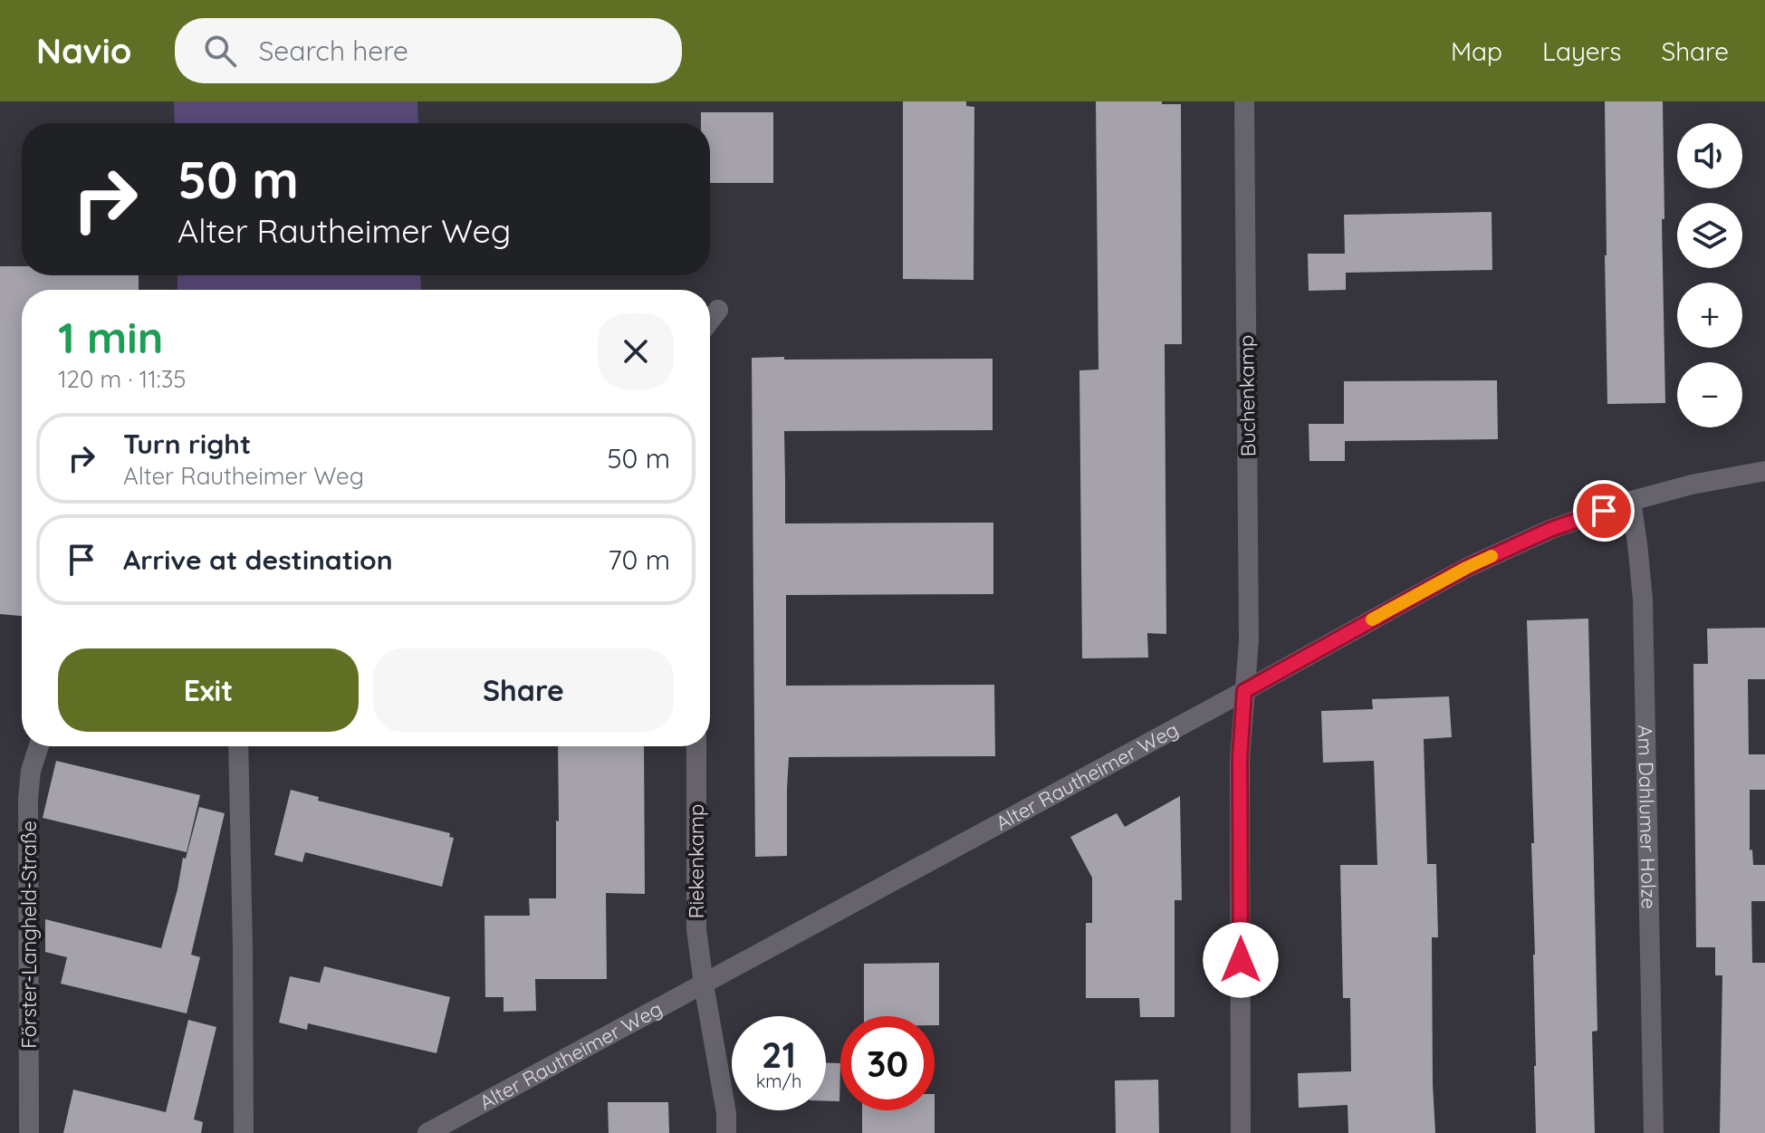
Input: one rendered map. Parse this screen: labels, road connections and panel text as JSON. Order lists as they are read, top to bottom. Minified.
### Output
{"streets":{"street":["Buchenkamp","Alter Rautheimer Weg","Am Dahlumer Holze","Riekenkamp","Förster-Langheld-Straße"]},"crossings":[["Buchenkamp","Alter Rautheimer Weg"],["Alter Rautheimer Weg","Am Dahlumer Holze"],["Alter Rautheimer Weg","Riekenkamp"]],"page":{"header":"Navio","search":"Search here","nav":["Map","Layers","Share"],"map_buttons":["+","−"],"turn":["50 m","Alter Rautheimer Weg"],"heading":["1 min","120 m · 11:35"],"list":[{"name":"Turn right","note":"Alter Rautheimer Weg","value":"50 m"},{"name":"Arrive at destination","value":"70 m"}],"buttons":["Exit","Share"],"speed":"21 km/h","limit":"30"}}
